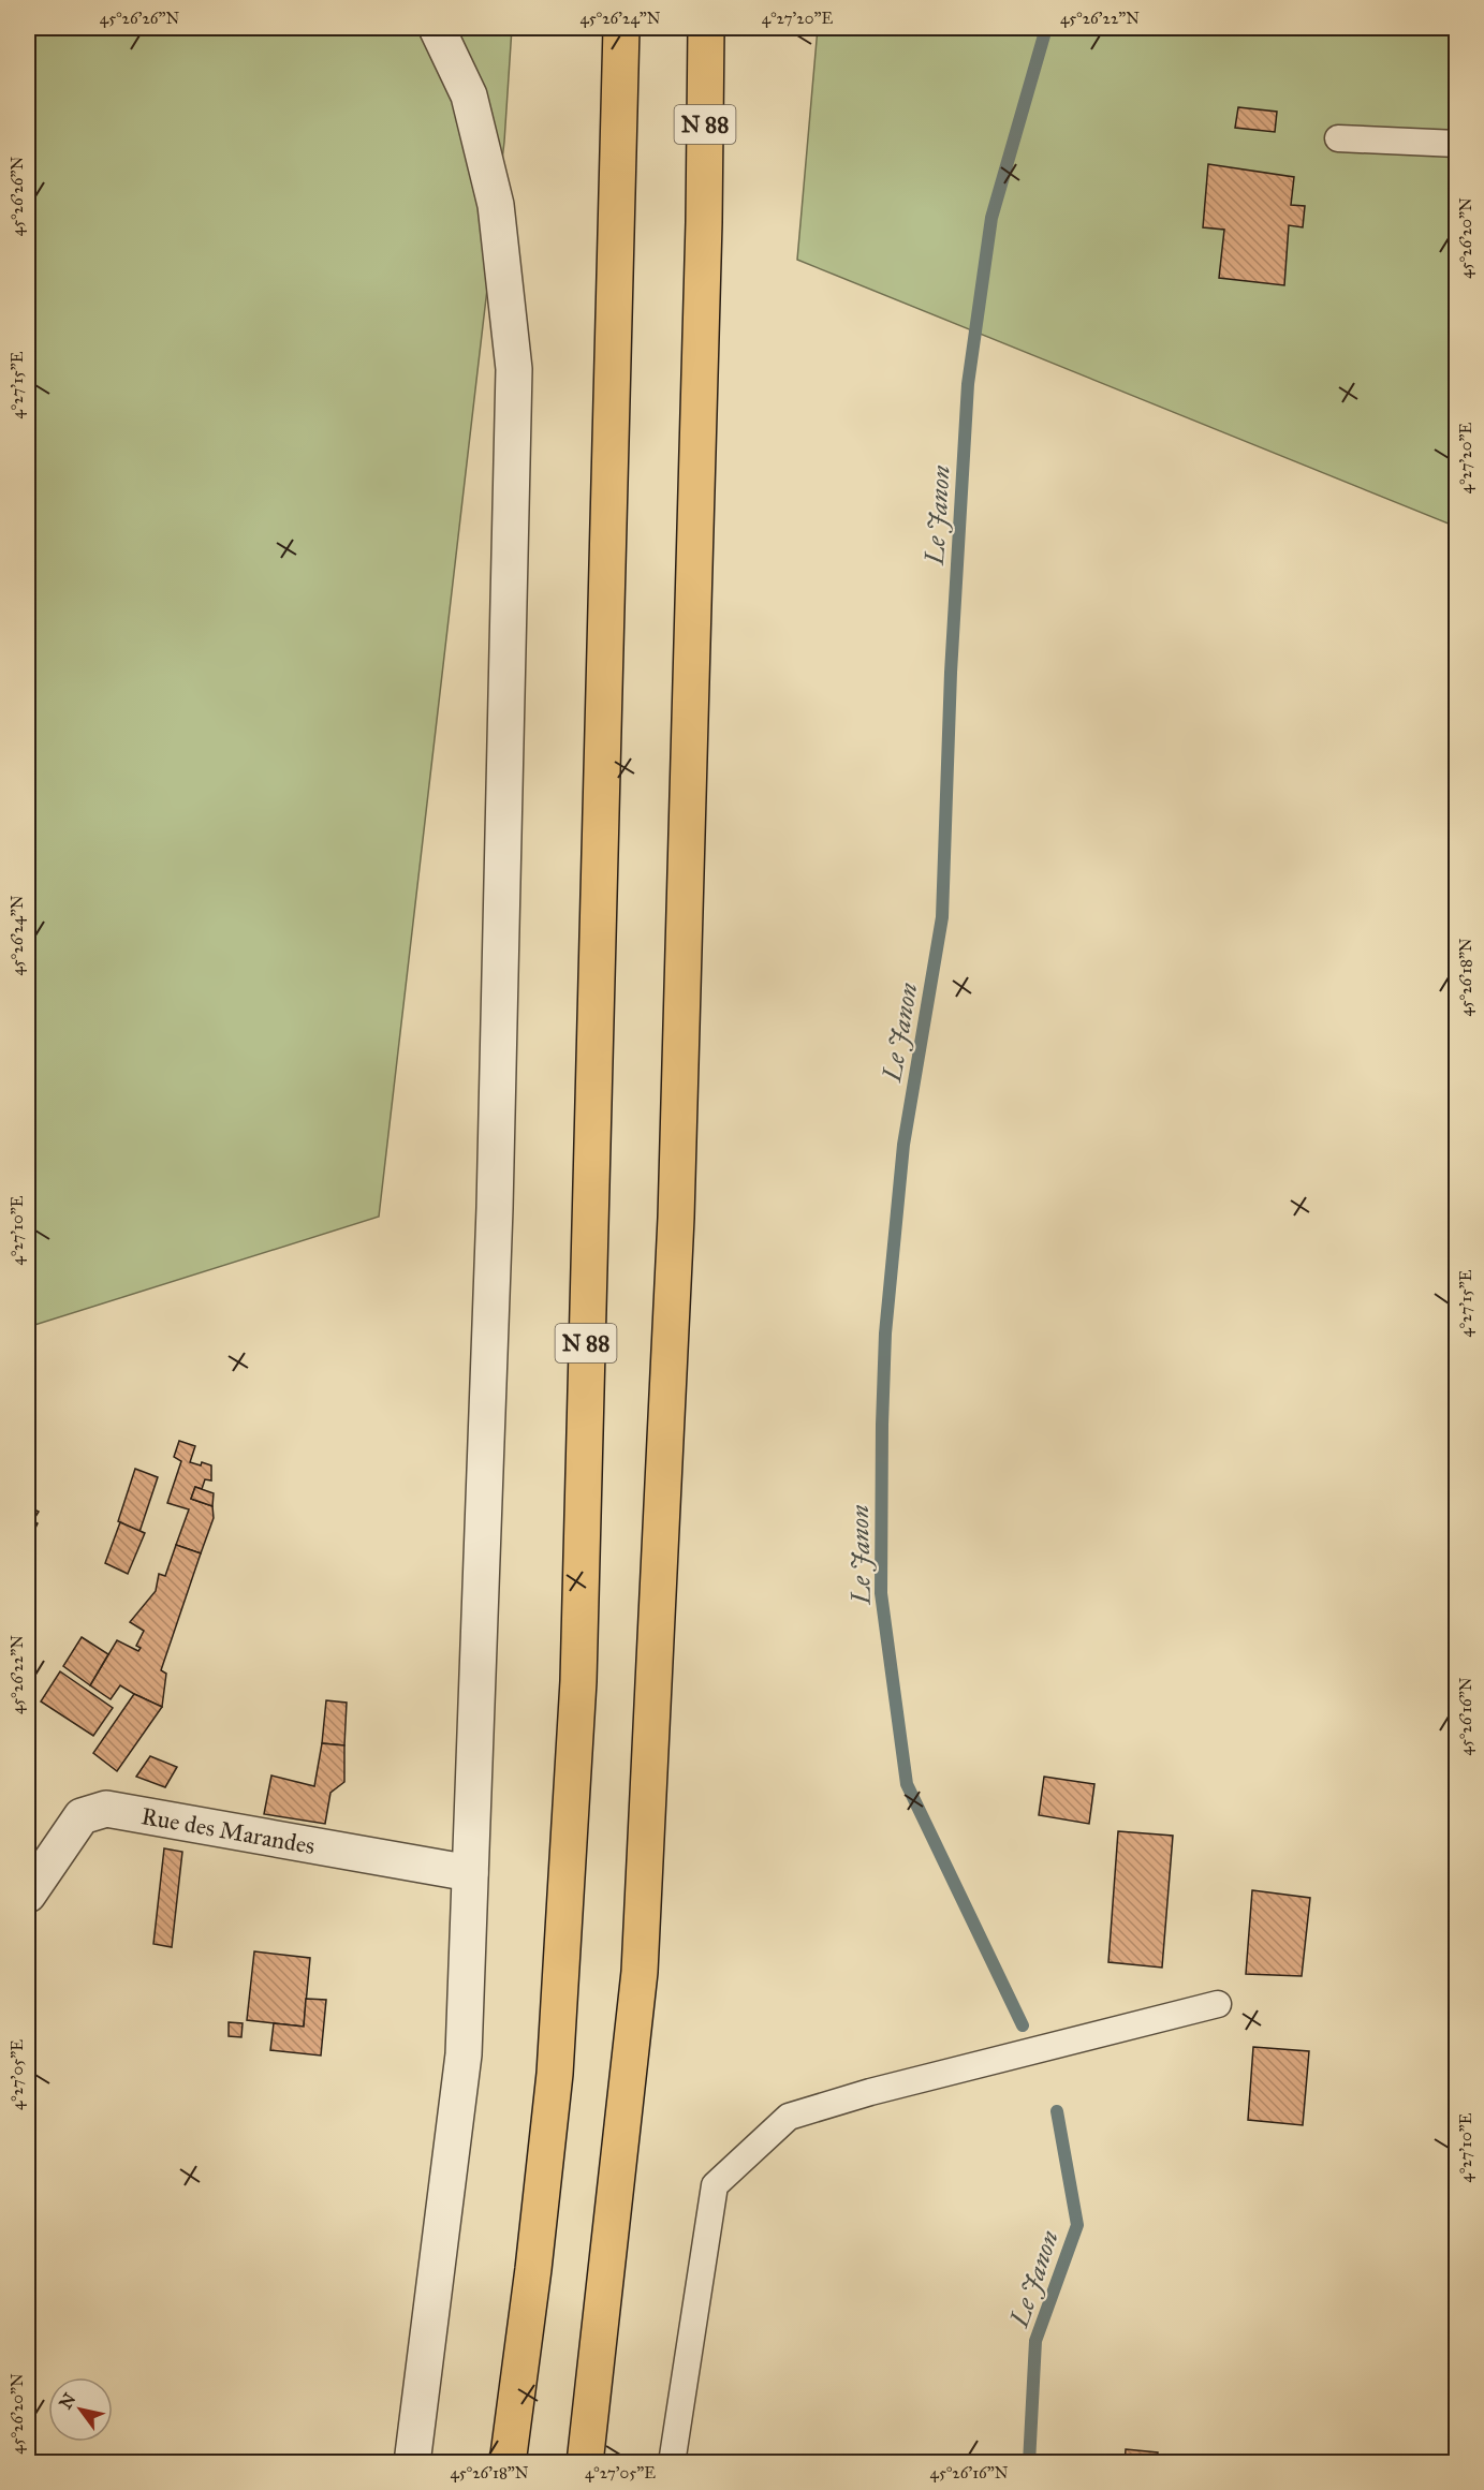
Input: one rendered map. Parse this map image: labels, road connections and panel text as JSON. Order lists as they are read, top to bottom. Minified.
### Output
{"streets":{"highway":["N 88"],"street":["Rue des Marandes"]},"water":["Le Janon"],"north":"top left","coordinates":["45°26'26\"N","45°26'24\"N","4°27'20\"E","45°26'22\"N","45°26'20\"N","4°27'15\"E","45°26'18\"N","4°27'10\"E","45°26'16\"N","4°27'05\"E"]}
